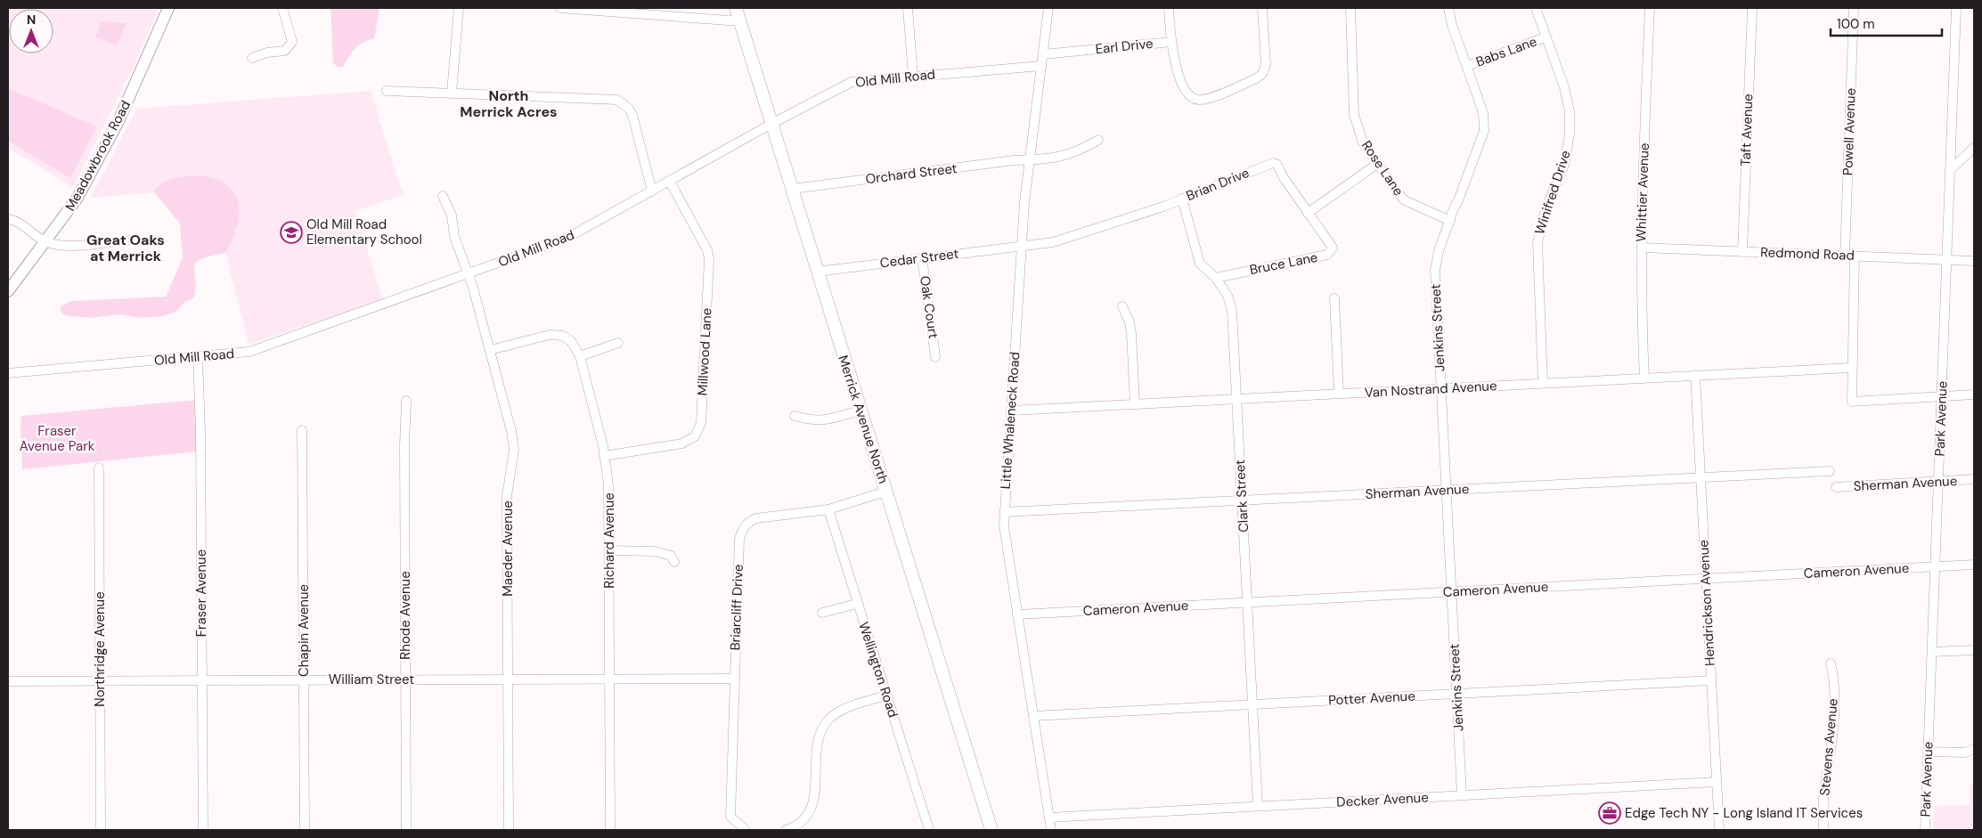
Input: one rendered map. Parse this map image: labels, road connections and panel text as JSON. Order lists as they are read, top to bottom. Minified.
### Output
{"streets":{"main road":["Merrick Avenue North"],"street":["Earl Drive","Babs Lane","Old Mill Road","Taft Avenue","Powell Avenue","Meadowbrook Road","Rose Lane","Orchard Street","Brian Drive","Winifred Drive","Whittier Avenue","Redmond Road","Cedar Street","Bruce Lane","Oak Court","Jenkins Street","Millwood Lane","Van Nostrand Avenue","Park Avenue","Little Whaleneck Road","Sherman Avenue","Clark Street","Richard Avenue","Maeder Avenue","Cameron Avenue","Fraser Avenue","Hendrickson Avenue","Briarcliff Drive","Rhode Avenue","Chapin Avenue","Northridge Avenue","Wellington Road","William Street","Potter Avenue","Stevens Avenue","Decker Avenue"]},"crossings":[["Earl Drive","Little Whaleneck Road"],["Babs Lane","Winifred Drive"],["Babs Lane","Jenkins Street"],["Old Mill Road","Millwood Lane"],["Old Mill Road","Merrick Avenue North"],["Old Mill Road","Little Whaleneck Road"],["Old Mill Road","Maeder Avenue"],["Old Mill Road","Fraser Avenue"],["Taft Avenue","Redmond Road"],["Powell Avenue","Redmond Road"],["Powell Avenue","Van Nostrand Avenue"],["Powell Avenue","Park Avenue"],["Rose Lane","Jenkins Street"],["Orchard Street","Merrick Avenue North"],["Orchard Street","Little Whaleneck Road"],["Brian Drive","Cedar Street"],["Brian Drive","Bruce Lane"],["Brian Drive","Little Whaleneck Road"],["Brian Drive","Clark Street"],["Winifred Drive","Van Nostrand Avenue"],["Whittier Avenue","Redmond Road"],["Whittier Avenue","Van Nostrand Avenue"],["Redmond Road","Park Avenue"],["Cedar Street","Oak Court"],["Cedar Street","Merrick Avenue North"],["Cedar Street","Little Whaleneck Road"],["Bruce Lane","Clark Street"],["Jenkins Street","Van Nostrand Avenue"],["Jenkins Street","Sherman Avenue"],["Jenkins Street","Cameron Avenue"],["Jenkins Street","Potter Avenue"],["Jenkins Street","Decker Avenue"],["Millwood Lane","Richard Avenue"],["Van Nostrand Avenue","Little Whaleneck Road"],["Van Nostrand Avenue","Clark Street"],["Van Nostrand Avenue","Hendrickson Avenue"],["Park Avenue","Sherman Avenue"],["Park Avenue","Cameron Avenue"],["Merrick Avenue North","Briarcliff Drive"],["Little Whaleneck Road","Sherman Avenue"],["Little Whaleneck Road","Cameron Avenue"],["Little Whaleneck Road","Potter Avenue"],["Little Whaleneck Road","Decker Avenue"],["Sherman Avenue","Clark Street"],["Sherman Avenue","Hendrickson Avenue"],["Clark Street","Cameron Avenue"],["Clark Street","Potter Avenue"],["Clark Street","Decker Avenue"],["Richard Avenue","Maeder Avenue"],["Richard Avenue","William Street"],["Maeder Avenue","William Street"],["Cameron Avenue","Hendrickson Avenue"],["Fraser Avenue","William Street"],["Hendrickson Avenue","Potter Avenue"],["Hendrickson Avenue","Decker Avenue"],["Briarcliff Drive","Wellington Road"],["Briarcliff Drive","William Street"],["Rhode Avenue","William Street"],["Chapin Avenue","William Street"],["Northridge Avenue","William Street"]],"districts":["North Merrick Acres","Great Oaks at Merrick"],"parks":["Fraser Avenue Park"],"places":{"school or university":["Old Mill Road Elementary School"],"office":["Edge Tech NY - Long Island IT Services"]},"scale_bar":"100 m","north":"top"}
